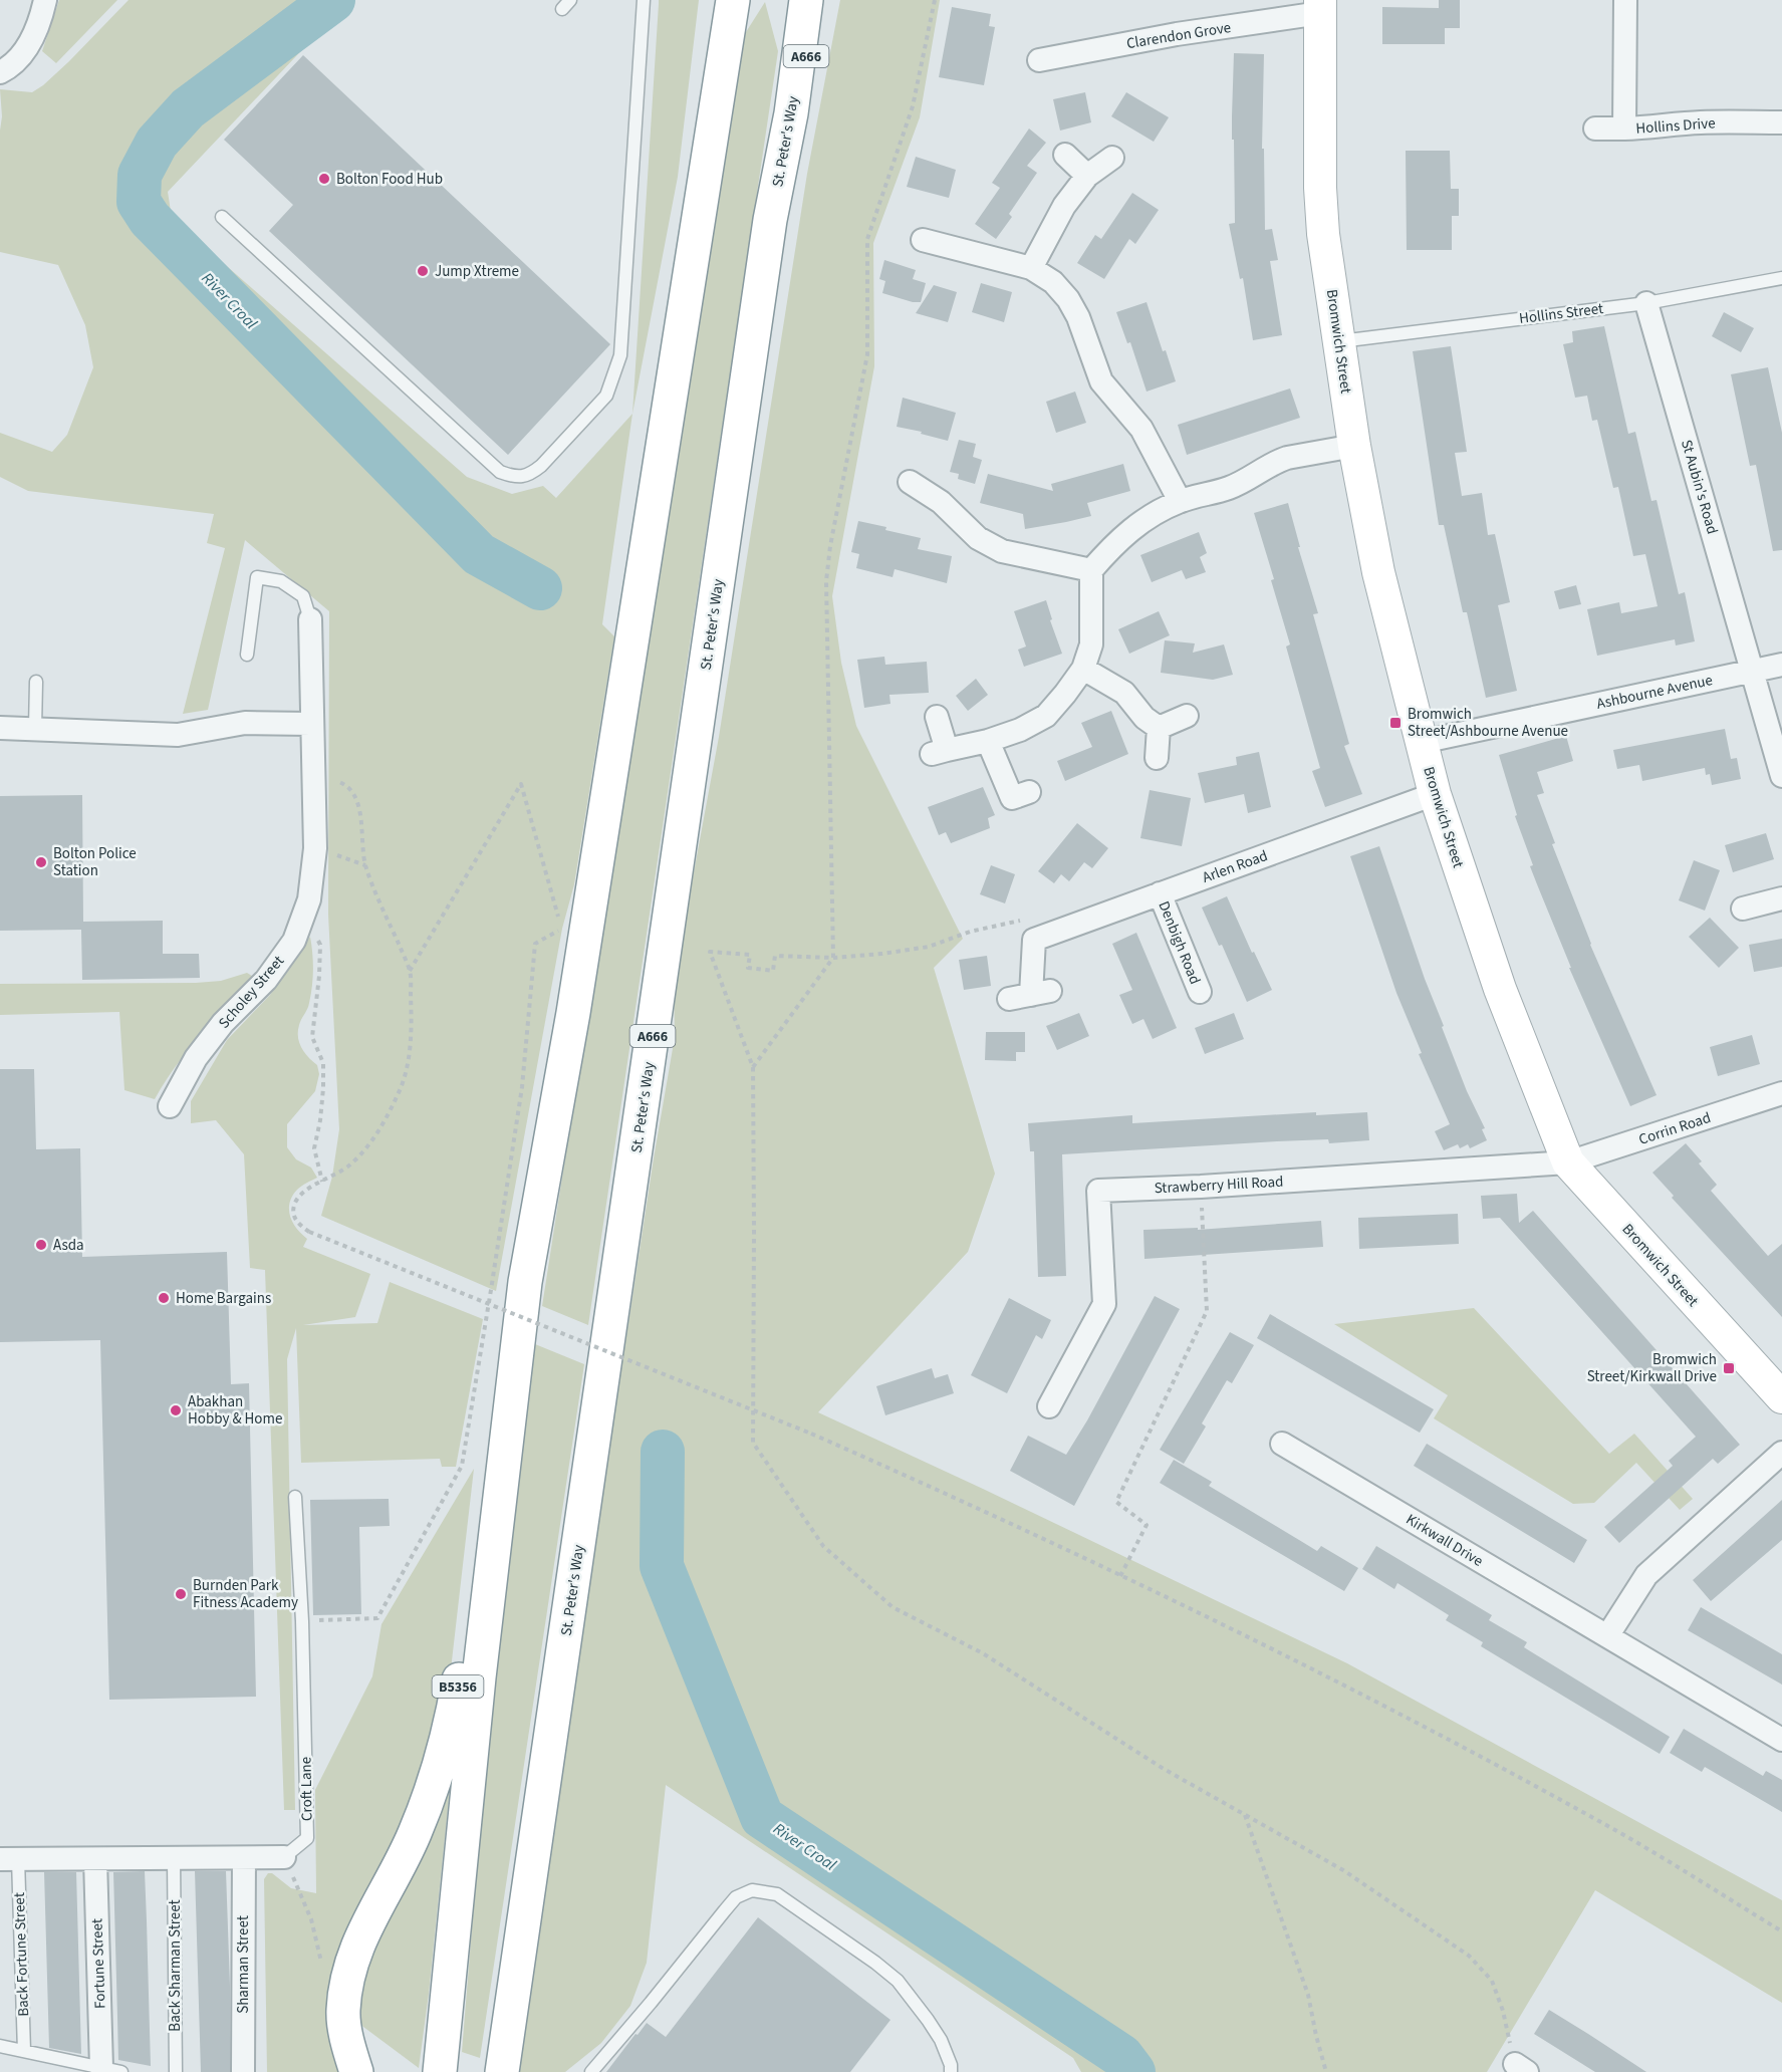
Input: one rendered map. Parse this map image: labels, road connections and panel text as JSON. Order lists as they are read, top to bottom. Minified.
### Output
{"streets":{"highway":["A666","St. Peter's Way","B5356"],"street":["Clarendon Grove","Hollins Drive","Bromwich Street","St Aubin's Road","Ashbourne Avenue","Arlen Road","Denbigh Road","Scholey Street","Corrin Road","Strawberry Hill Road","Kirkwall Drive","Fortune Street","Sharman Street"],"lane":["Hollins Street","Croft Lane","Back Fortune Street","Back Sharman Street"]},"crossings":[["Clarendon Grove","Bromwich Street"],["A666","St. Peter's Way"],["Hollins Street","Bromwich Street"],["Hollins Street","St Aubin's Road"],["Bromwich Street","Ashbourne Avenue"],["Bromwich Street","Arlen Road"],["Bromwich Street","Corrin Road"],["Bromwich Street","Strawberry Hill Road"],["St Aubin's Road","Ashbourne Avenue"],["Arlen Road","Denbigh Road"],["Corrin Road","Strawberry Hill Road"]],"water":["River Croal"],"places":{"other":["Bolton Food Hub","Jump Xtreme","Bolton Police Station","Asda","Home Bargains","Abakhan Hobby & Home","Burnden Park Fitness Academy"],"transit":["Bromwich Street/Ashbourne Avenue","Bromwich Street/Kirkwall Drive"]}}
